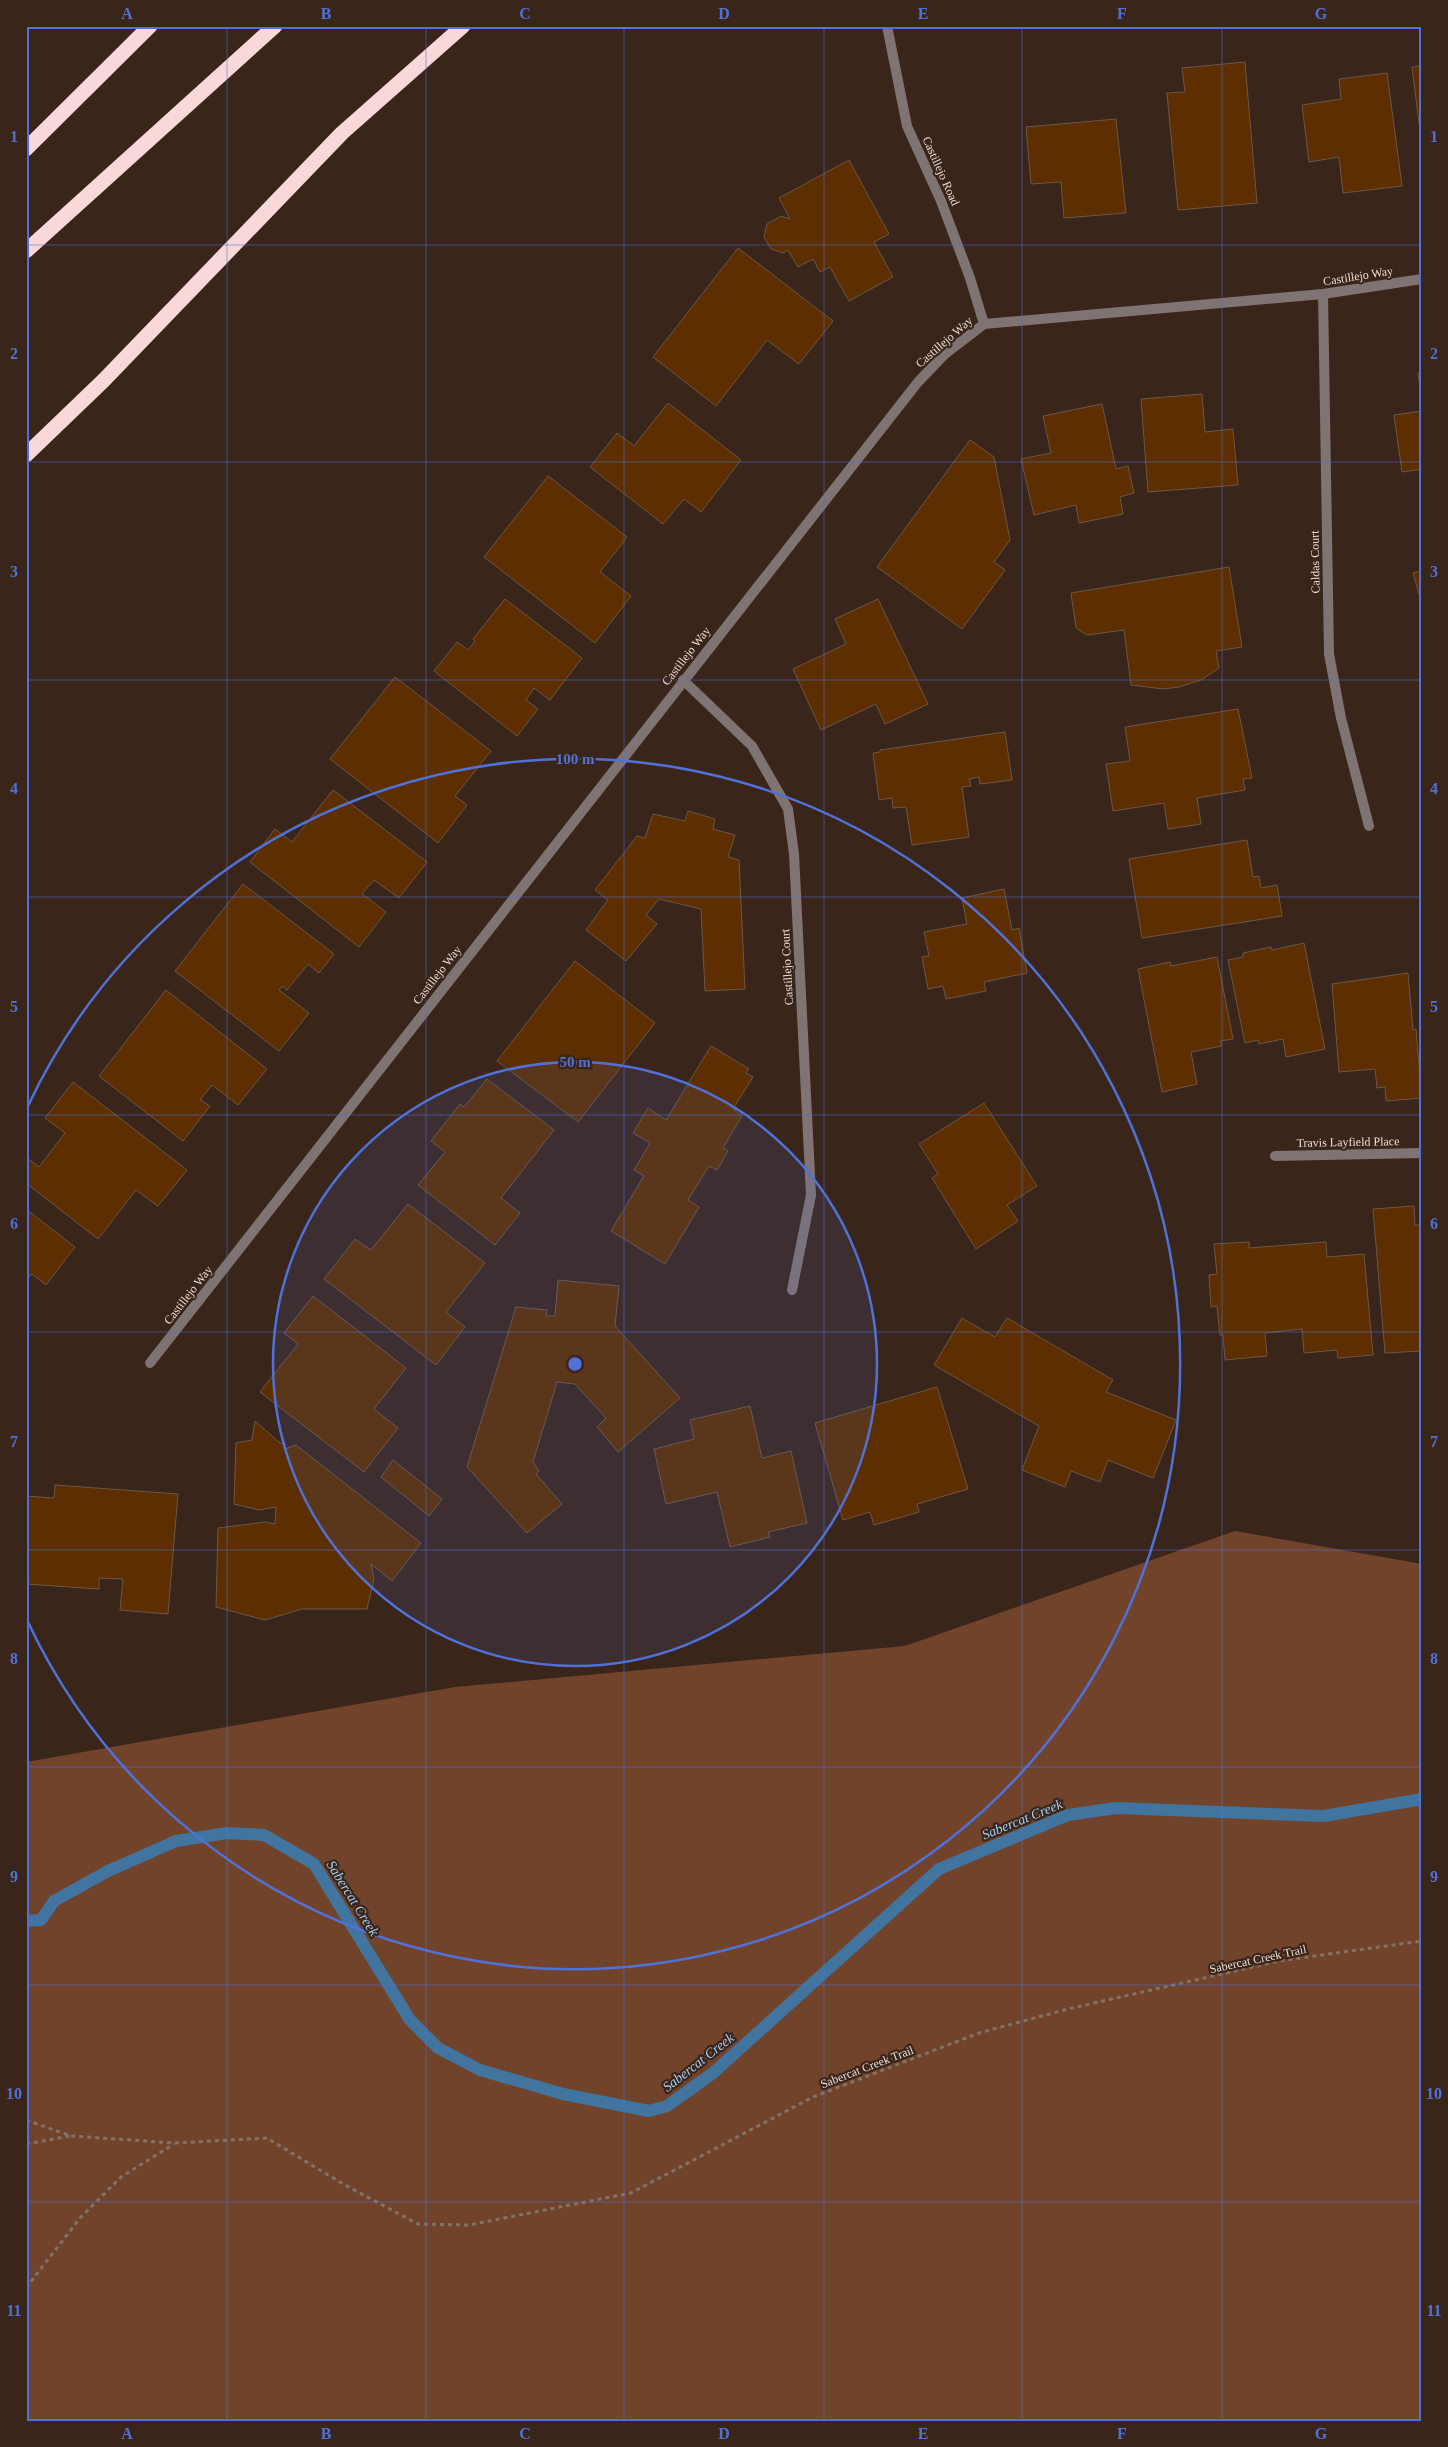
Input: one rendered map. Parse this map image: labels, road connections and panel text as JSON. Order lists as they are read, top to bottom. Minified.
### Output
{"streets":{"street":["Castillejo Road","Castillejo Way","Caldas Court","Castillejo Court","Travis Layfield Place"],"path":["Sabercat Creek Trail"]},"crossings":[["Castillejo Road","Castillejo Way"],["Castillejo Way","Caldas Court"],["Castillejo Way","Castillejo Court"]],"water":["Sabercat Creek"],"grid":{"columns":["A","B","C","D","E","F","G"],"rows":["1","2","3","4","5","6","7","8","9","10","11"]},"rings":["100 m","50 m"]}
